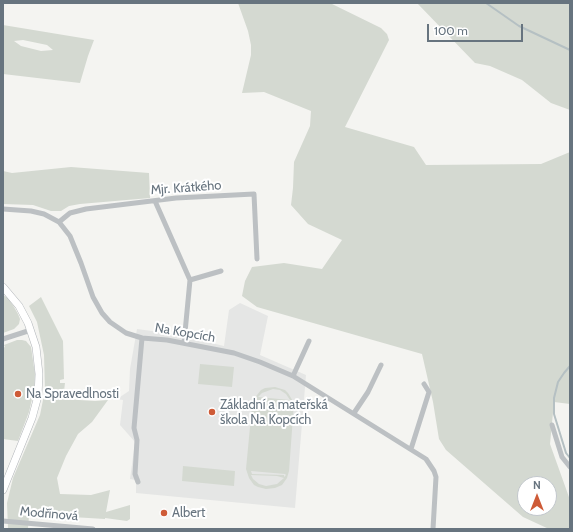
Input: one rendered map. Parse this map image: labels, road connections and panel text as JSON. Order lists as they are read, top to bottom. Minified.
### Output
{"streets":{"street":["Mjr. Krátkého","Na Kopcích","Modřínová"]},"places":["Na Spravedlnosti","Základní a mateřská škola Na Kopcích","Albert"],"scale_bar":"100 m","north":"top"}
